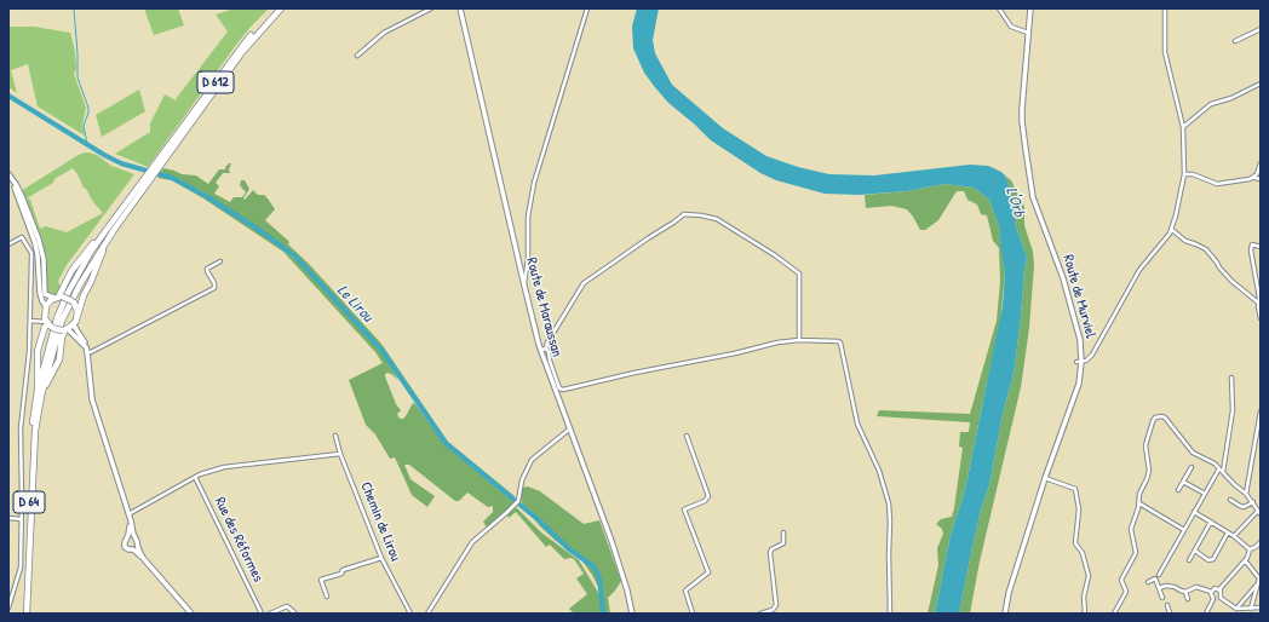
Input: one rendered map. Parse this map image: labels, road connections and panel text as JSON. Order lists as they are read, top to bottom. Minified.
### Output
{"streets":{"highway":["D 612","D 64"],"main road":["Route de Murviel","Route de Maraussan"],"street":["Chemin de Lirou","Rue des Réformes"]},"crossings":[["D 612","D 64"]],"water":["L'Orb","Le Lirou"]}
